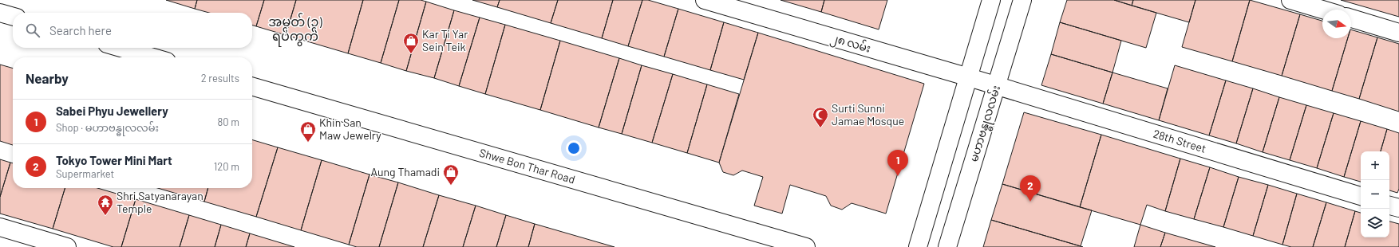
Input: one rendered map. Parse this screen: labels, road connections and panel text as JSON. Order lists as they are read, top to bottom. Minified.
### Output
{"streets":{"main road":["၂၈ လမ်း","မဟာဗန္ဓုလလမ်း","28th Street","Shwe Bon Thar Road"]},"crossings":[["၂၈ လမ်း","မဟာဗန္ဓုလလမ်း"],["၂၈ လမ်း","28th Street"],["မဟာဗန္ဓုလလမ်း","28th Street"]],"districts":["အမှတ် (၃) ရပ်ကွက်"],"places":{"shop":["Kar Ti Yar Sein Teik","Khin San Maw Jewelry","Aung Thamadi"],"mosque":["Surti Sunni Jamae Mosque"],"temple":["Shri Satyanarayan Temple"]},"north":"right","page":{"search":"Search here","heading":["Nearby","2 results"],"list":[{"mark":"1","name":"Sabei Phyu Jewellery","note":"Shop · မဟာဗန္ဓုလလမ်း","value":"80 m"},{"mark":"2","name":"Tokyo Tower Mini Mart","note":"Supermarket","value":"120 m"}],"pins":["1","2"],"map_buttons":["+","−"]}}
